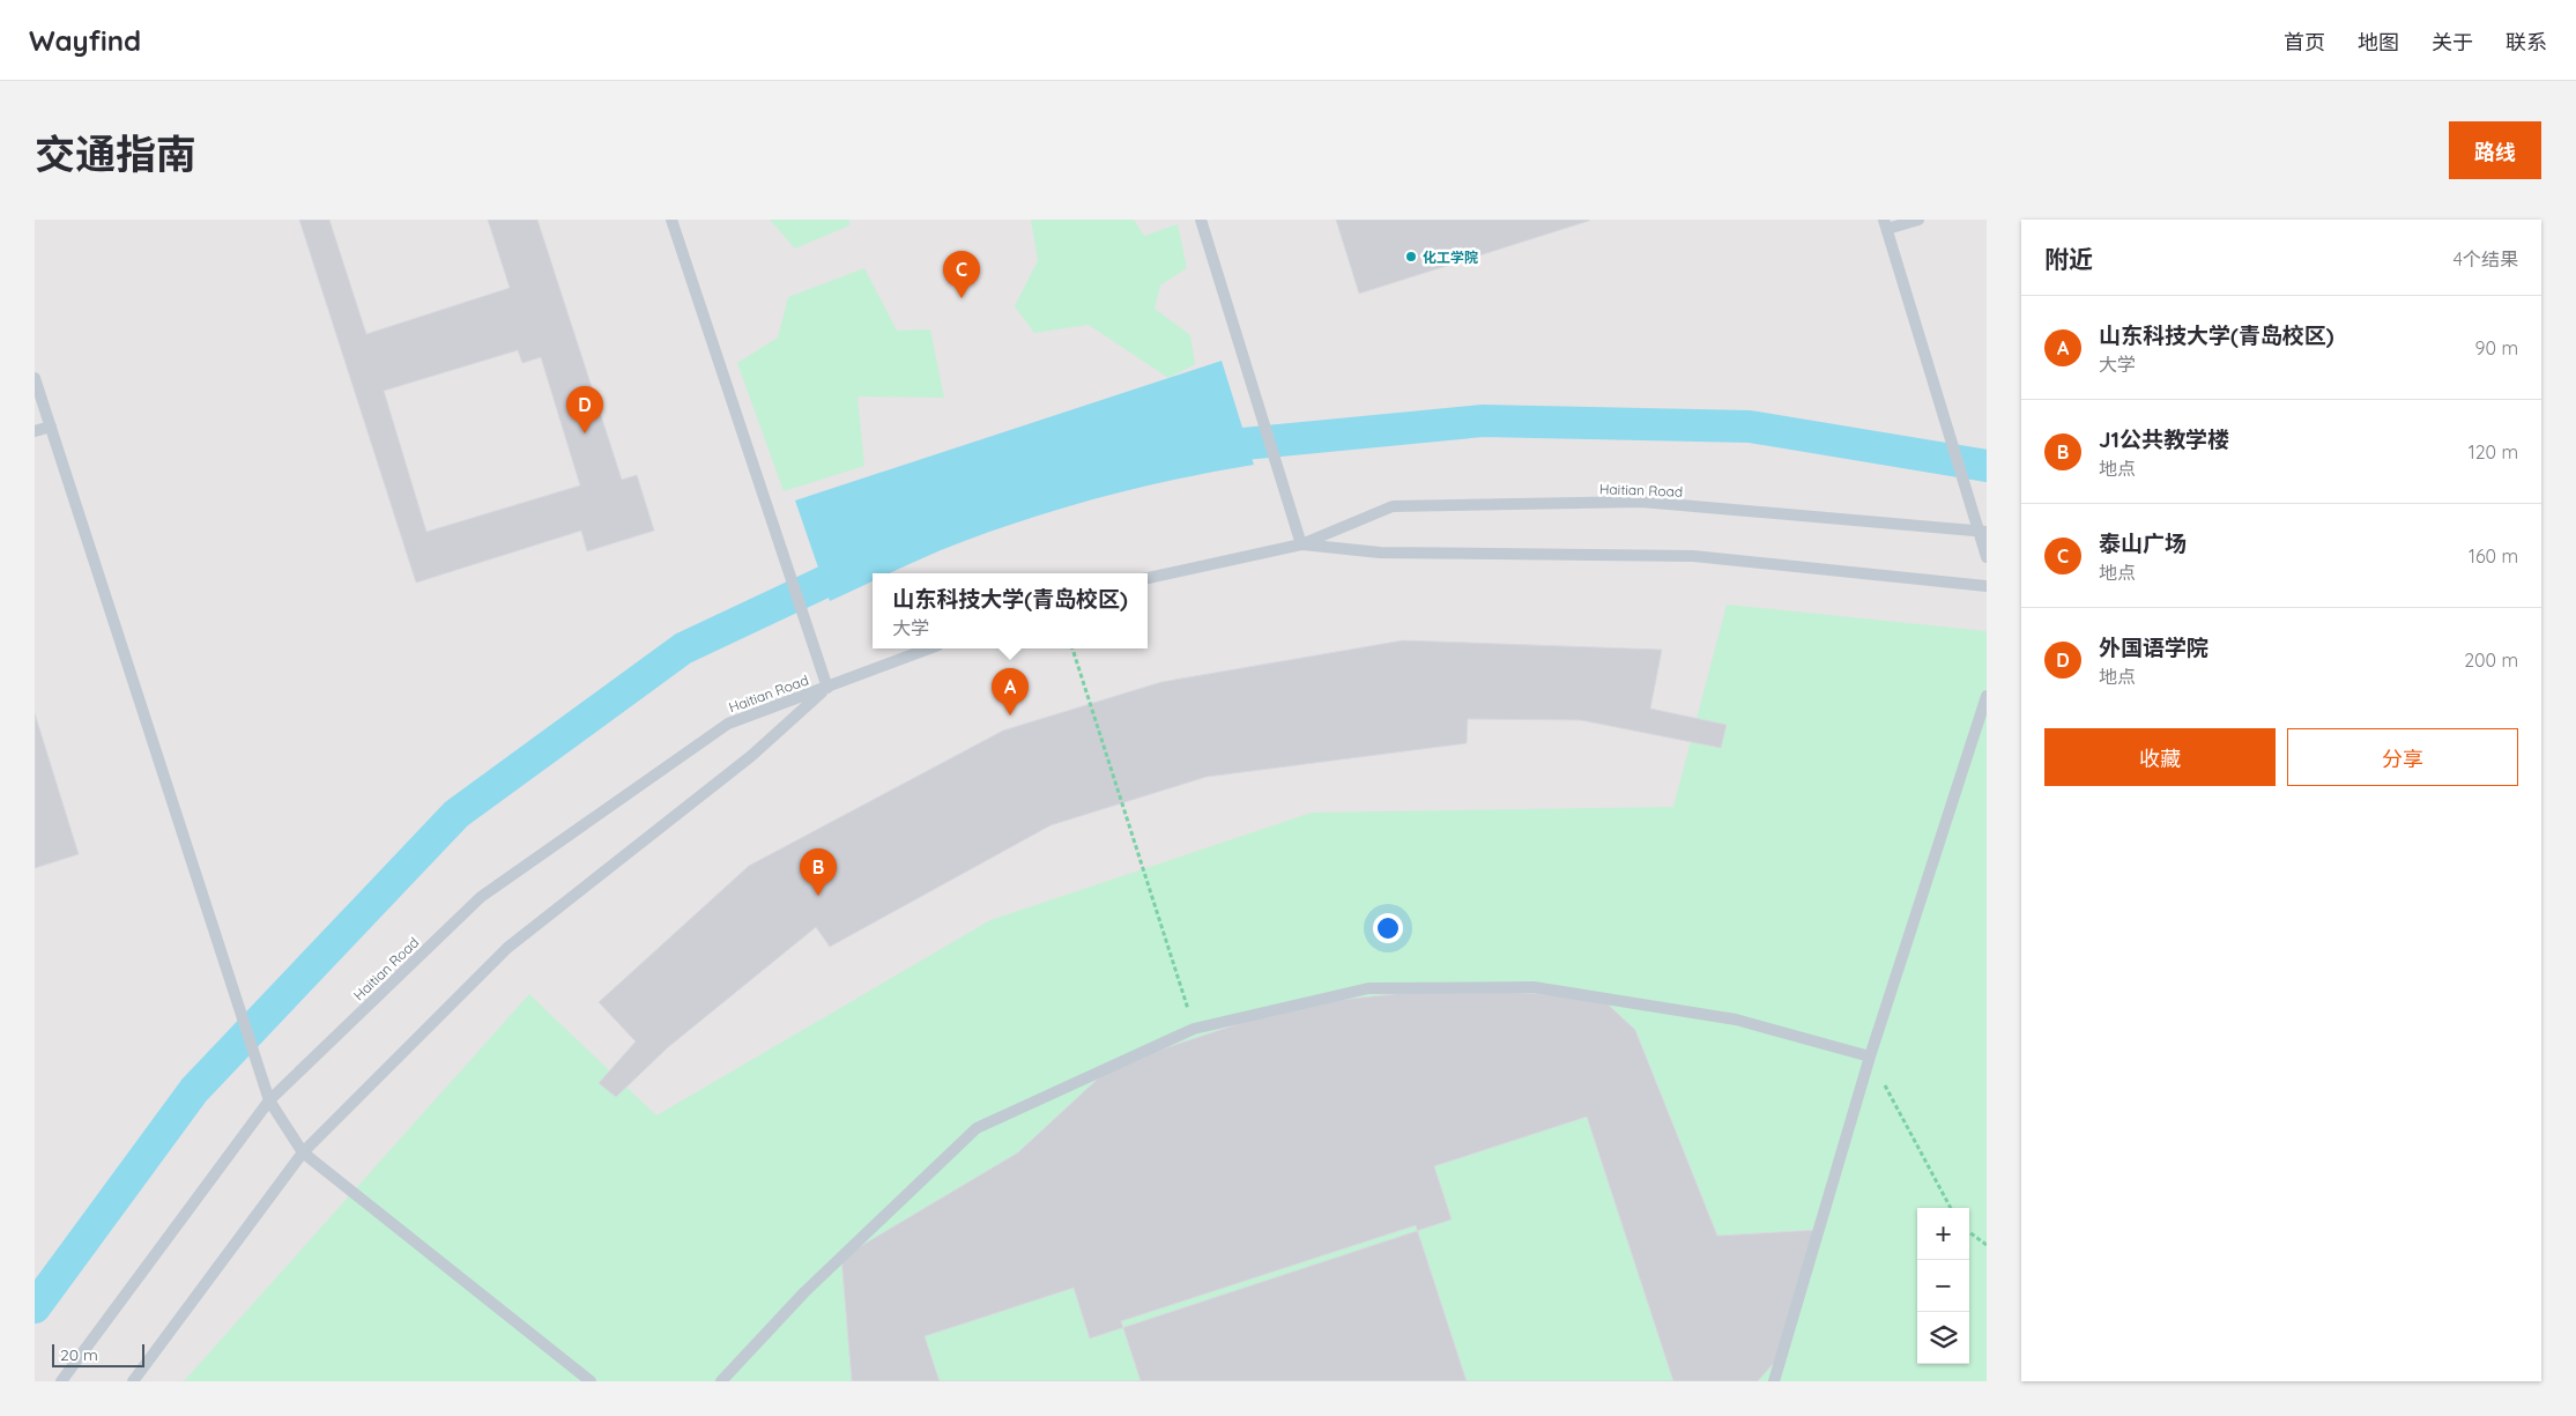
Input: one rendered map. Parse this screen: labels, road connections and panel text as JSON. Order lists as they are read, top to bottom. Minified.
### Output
{"streets":{"lane":["Haitian Road"]},"places":["化工学院"],"scale_bar":"20 m","page":{"header":"Wayfind","nav":["首页","地图","关于","联系"],"title":"交通指南","buttons":["路线",["收藏","分享"]],"heading":["附近","4个结果"],"pins":["C","D","A","B"],"list":[{"mark":"A","name":"山东科技大学(青岛校区)","note":"大学","value":"90 m"},{"mark":"B","name":"J1公共教学楼","note":"地点","value":"120 m"},{"mark":"C","name":"泰山广场","note":"地点","value":"160 m"},{"mark":"D","name":"外国语学院","note":"地点","value":"200 m"}],"popup":["山东科技大学(青岛校区)","大学"],"map_buttons":["+","−"],"scale":"20 m"}}
